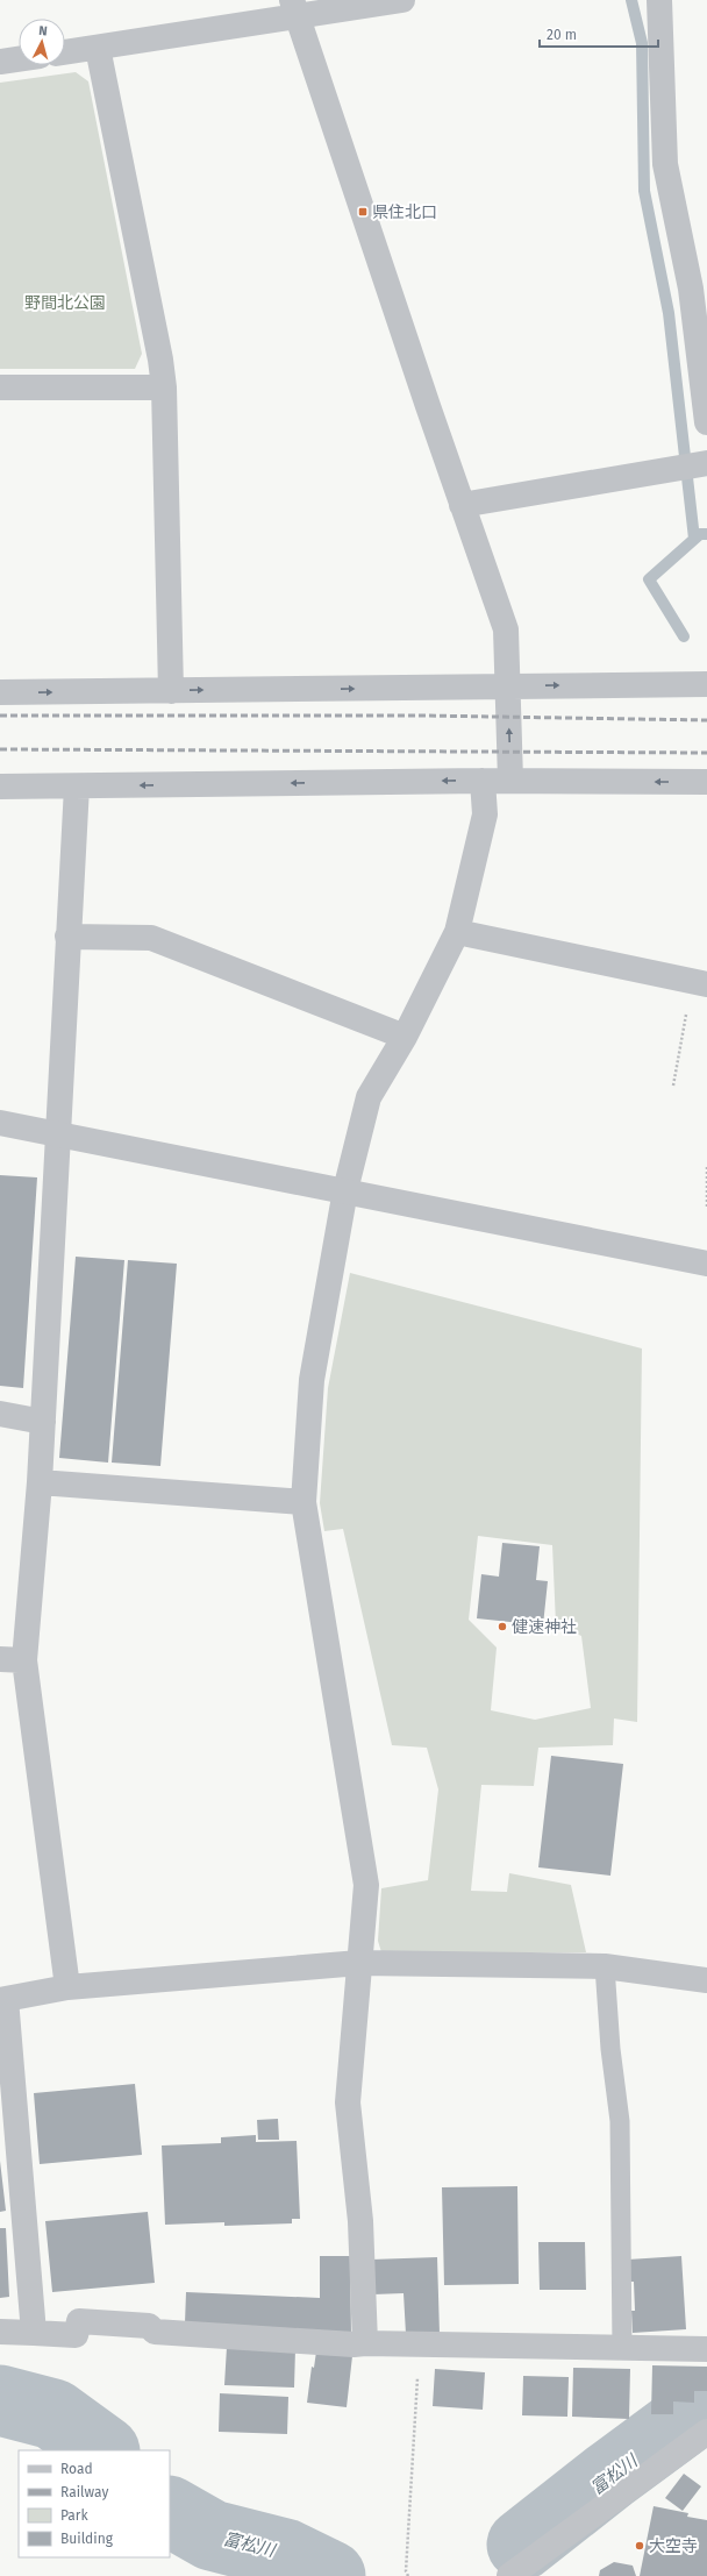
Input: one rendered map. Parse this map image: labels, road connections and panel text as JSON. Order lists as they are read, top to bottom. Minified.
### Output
{"water":["富松川"],"parks":["野間北公園"],"places":{"transit":["県住北口"],"other":["健速神社","大空寺"]},"legend":["Road","Railway","Park","Building"],"scale_bar":"20 m","north":"top"}
